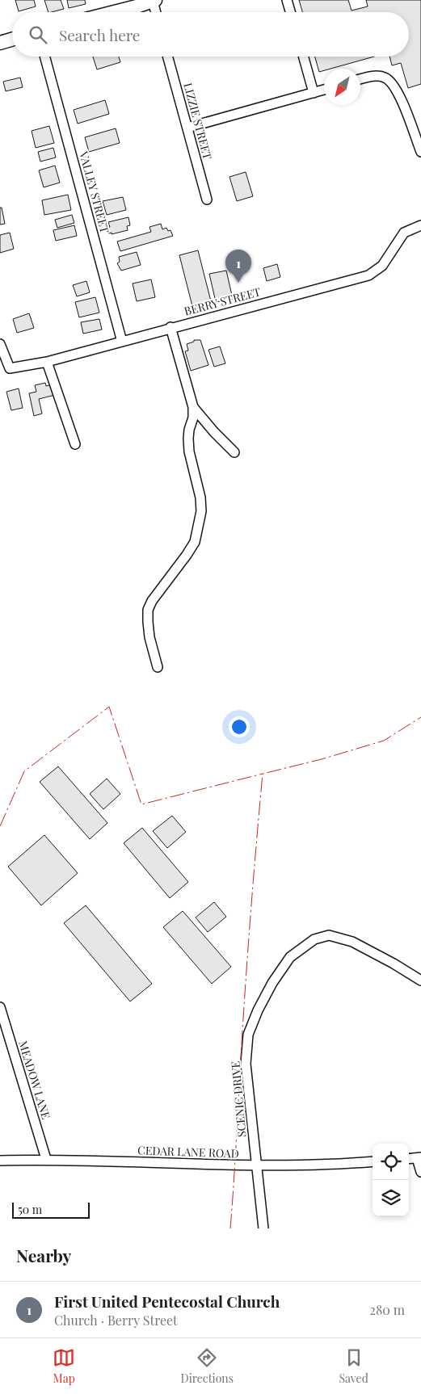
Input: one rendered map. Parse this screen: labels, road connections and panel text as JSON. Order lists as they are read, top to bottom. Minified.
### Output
{"streets":{"street":["LIZZIE STREET","VALLEY STREET","BERRY STREET","MEADOW LANE","SCENIC DRIVE","CEDAR LANE ROAD"]},"crossings":[["VALLEY STREET","BERRY STREET"],["MEADOW LANE","CEDAR LANE ROAD"],["SCENIC DRIVE","CEDAR LANE ROAD"]],"scale_bar":"50 m","north":"bottom left","page":{"search":"Search here","pins":"1","scale":"50 m","heading":"Nearby","list":[{"mark":"1","name":"First United Pentecostal Church","note":"Church · Berry Street","value":"280 m"}],"nav":["Map","Directions","Saved"]}}
